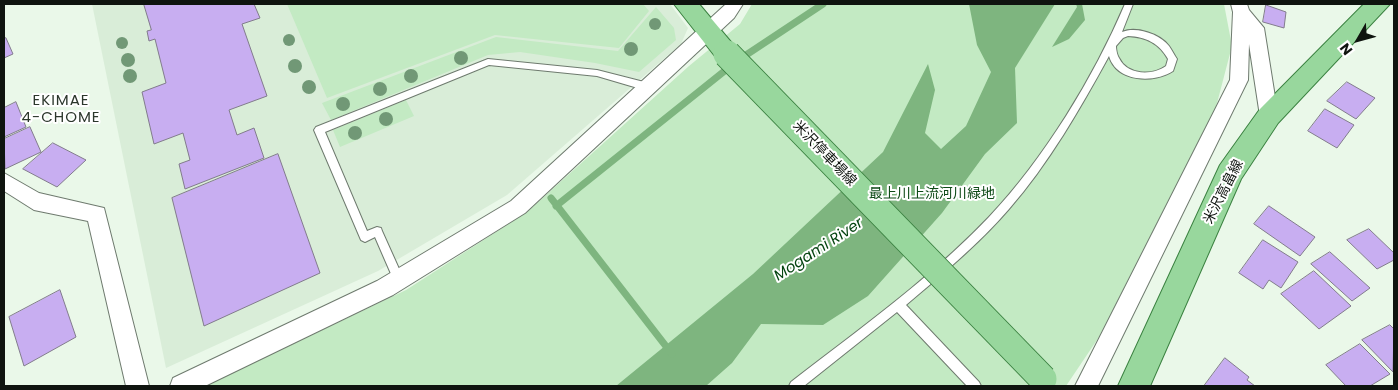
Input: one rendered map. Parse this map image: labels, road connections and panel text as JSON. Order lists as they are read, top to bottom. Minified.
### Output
{"streets":{"main road":["米沢停車場線","米沢高畠線"]},"districts":["EKIMAE 4-CHOME"],"water":["Mogami River"],"parks":["最上川上流河川緑地"],"north":"bottom left"}
